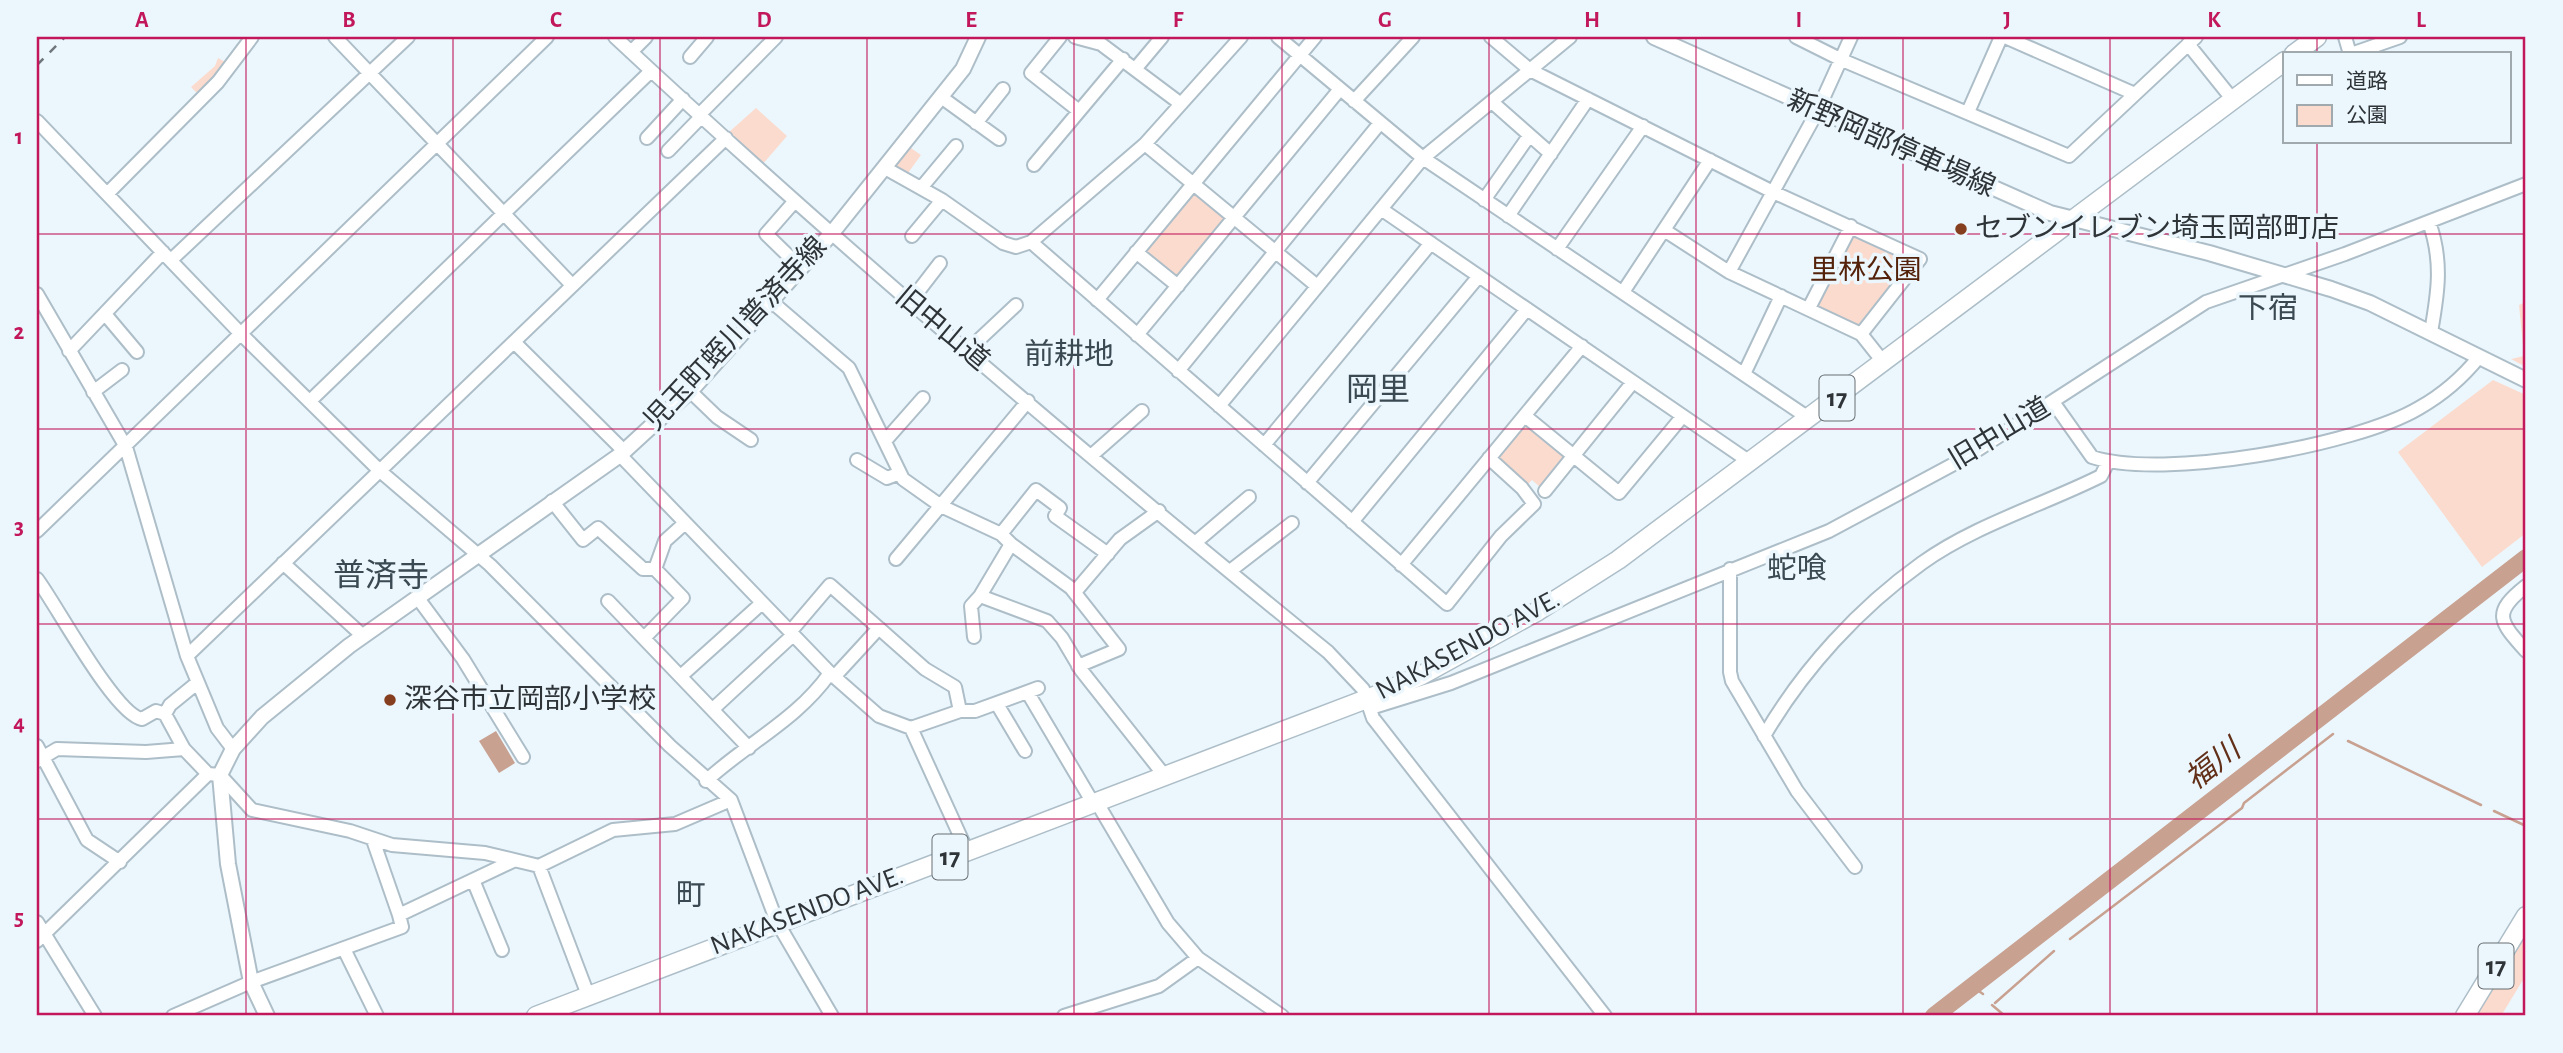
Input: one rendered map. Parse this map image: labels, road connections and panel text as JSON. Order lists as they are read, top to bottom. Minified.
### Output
{"streets":{"highway":["17","NAKASENDO AVE."],"main road":["新野岡部停車場線","児玉町蛭川普済寺線"],"street":["旧中山道"]},"crossings":[["新野岡部停車場線","旧中山道"],["新野岡部停車場線","NAKASENDO AVE."],["旧中山道","児玉町蛭川普済寺線"],["旧中山道","NAKASENDO AVE."]],"districts":["下宿","前耕地","岡里","蛇喰","普済寺","町"],"water":["福川"],"parks":["里林公園"],"places":["セブンイレブン埼玉岡部町店","深谷市立岡部小学校"],"legend":["道路","公園"],"grid":{"columns":["A","B","C","D","E","F","G","H","I","J","K","L"],"rows":["1","2","3","4","5"]}}
